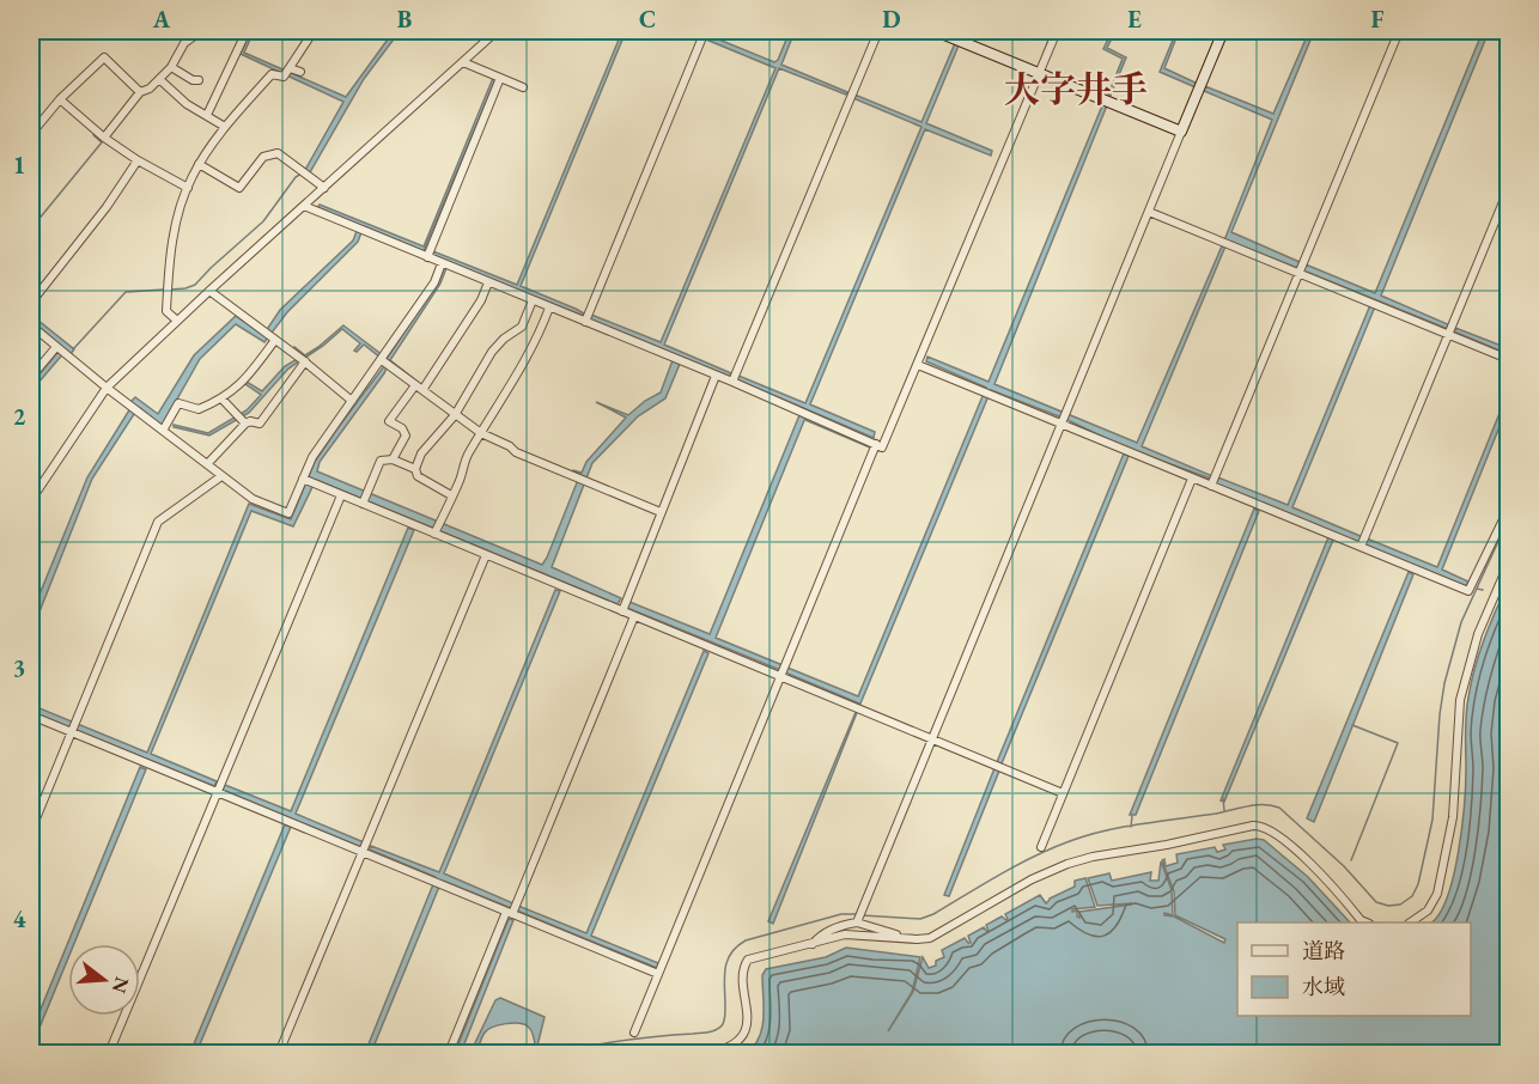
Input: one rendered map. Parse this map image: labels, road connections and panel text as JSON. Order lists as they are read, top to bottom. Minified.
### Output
{"districts":["大字井手"],"legend":["道路","水域"],"north":"right","grid":{"columns":["A","B","C","D","E","F"],"rows":["1","2","3","4"]}}
